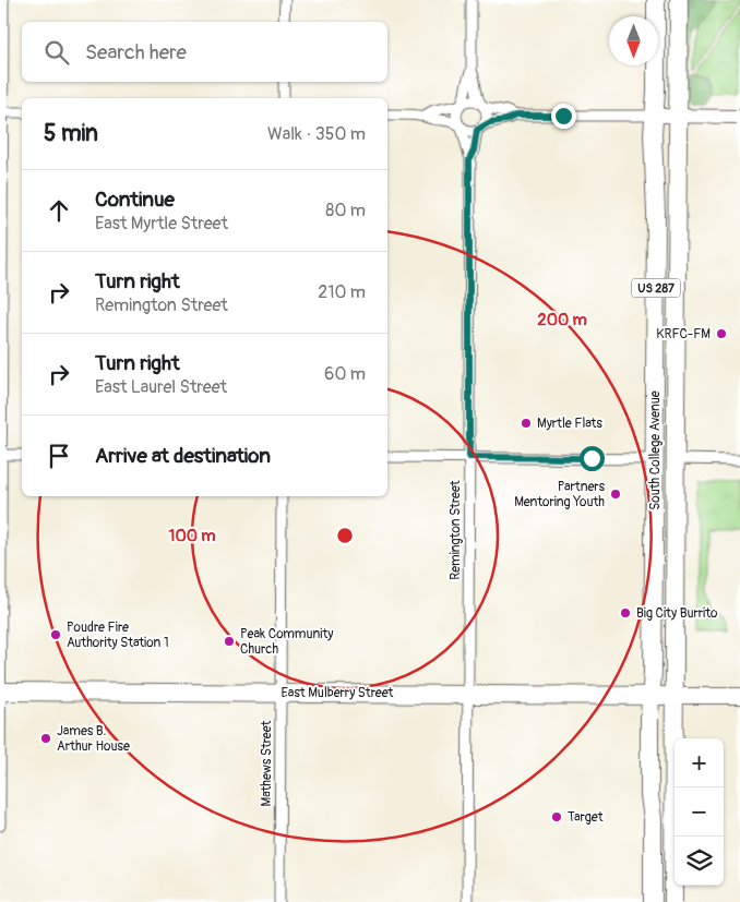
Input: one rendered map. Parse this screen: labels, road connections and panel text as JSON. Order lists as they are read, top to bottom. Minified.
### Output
{"streets":{"highway":["US 287","South College Avenue","East Mulberry Street"],"street":["Remington Street","Mathews Street"]},"crossings":[["South College Avenue","East Mulberry Street"],["Remington Street","East Mulberry Street"],["East Mulberry Street","Mathews Street"]],"places":["KRFC-FM","Myrtle Flats","Partners Mentoring Youth","Big City Burrito","Poudre Fire Authority Station 1","Peak Community Church","James B. Arthur House","Target"],"north":"bottom","page":{"search":"Search here","heading":["5 min","Walk · 350 m"],"list":[["Continue","East Myrtle Street","80 m"],["Turn right","Remington Street","210 m"],["Turn right","East Laurel Street","60 m"],"Arrive at destination"],"map_buttons":["+","−"]},"rings":["200 m","100 m"]}
